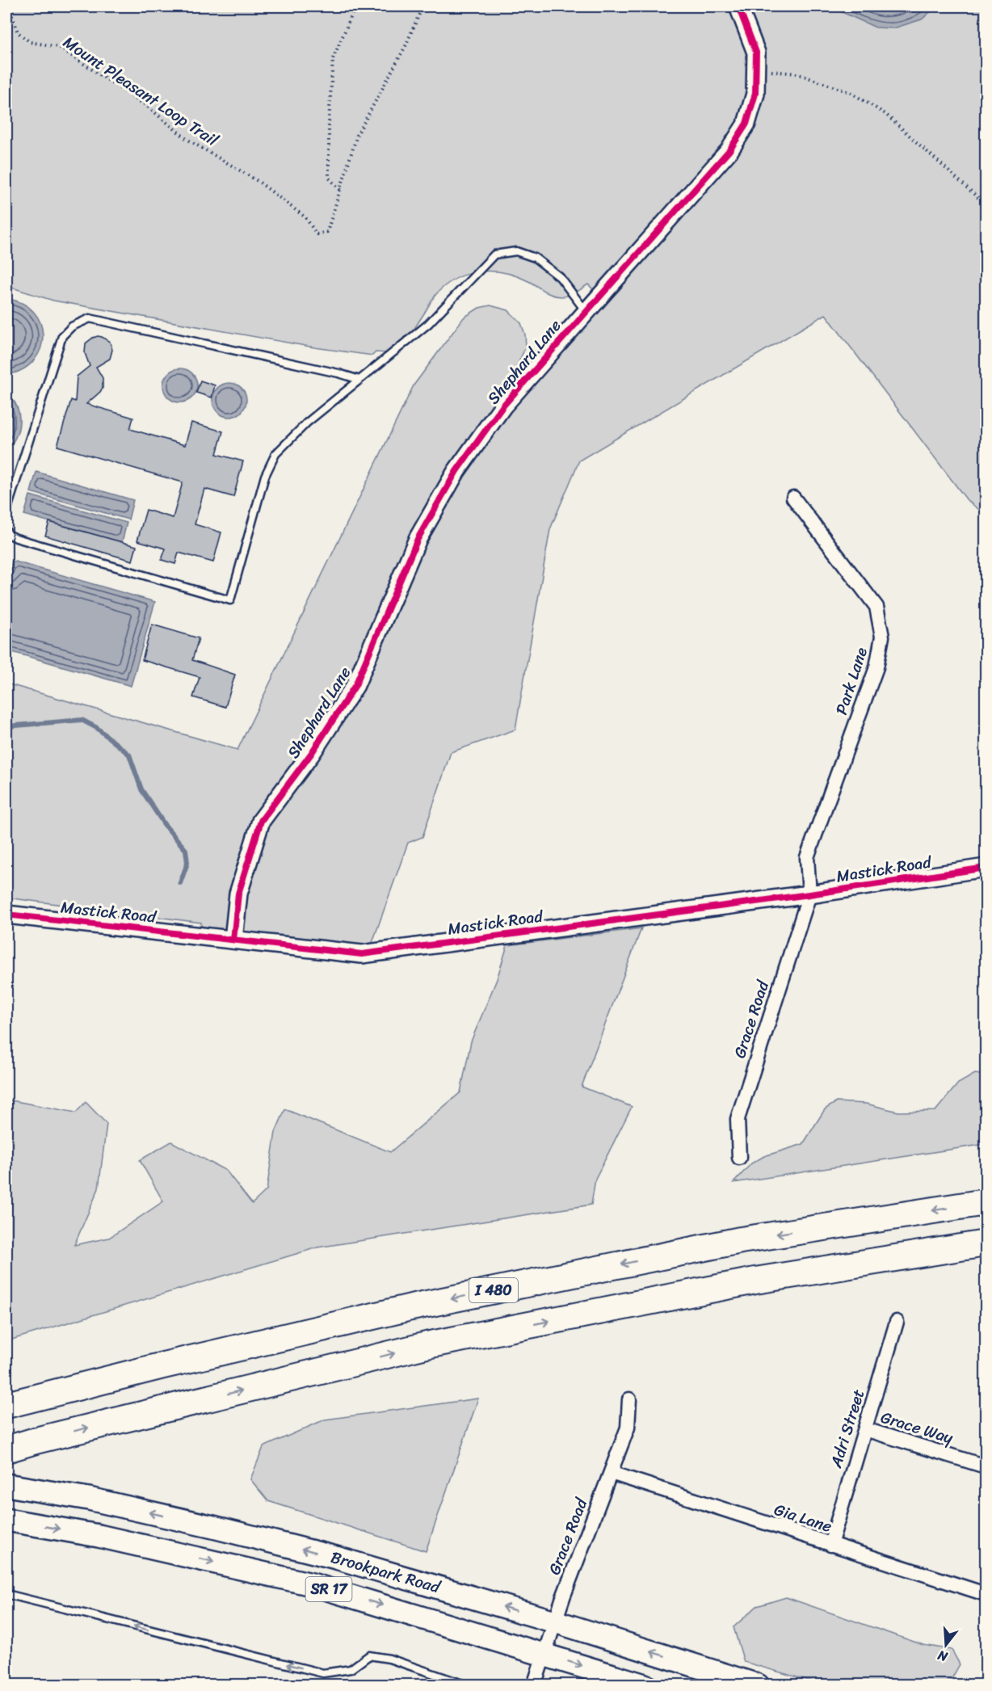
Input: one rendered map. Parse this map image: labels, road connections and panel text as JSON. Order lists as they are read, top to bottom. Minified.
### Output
{"streets":{"highway":["I 480"],"main road":["Brookpark Road","SR 17"],"street":["Shephard Lane","Park Lane","Mastick Road","Grace Road","Grace Way","Adri Street","Gia Lane"],"path":["Mount Pleasant Loop Trail"]},"crossings":[["Shephard Lane","Mastick Road"],["Park Lane","Mastick Road"],["Park Lane","Grace Road"],["Mastick Road","Grace Road"],["Grace Road","Gia Lane"],["Grace Road","Brookpark Road"],["Grace Way","Adri Street"],["Adri Street","Gia Lane"]],"north":"bottom"}
